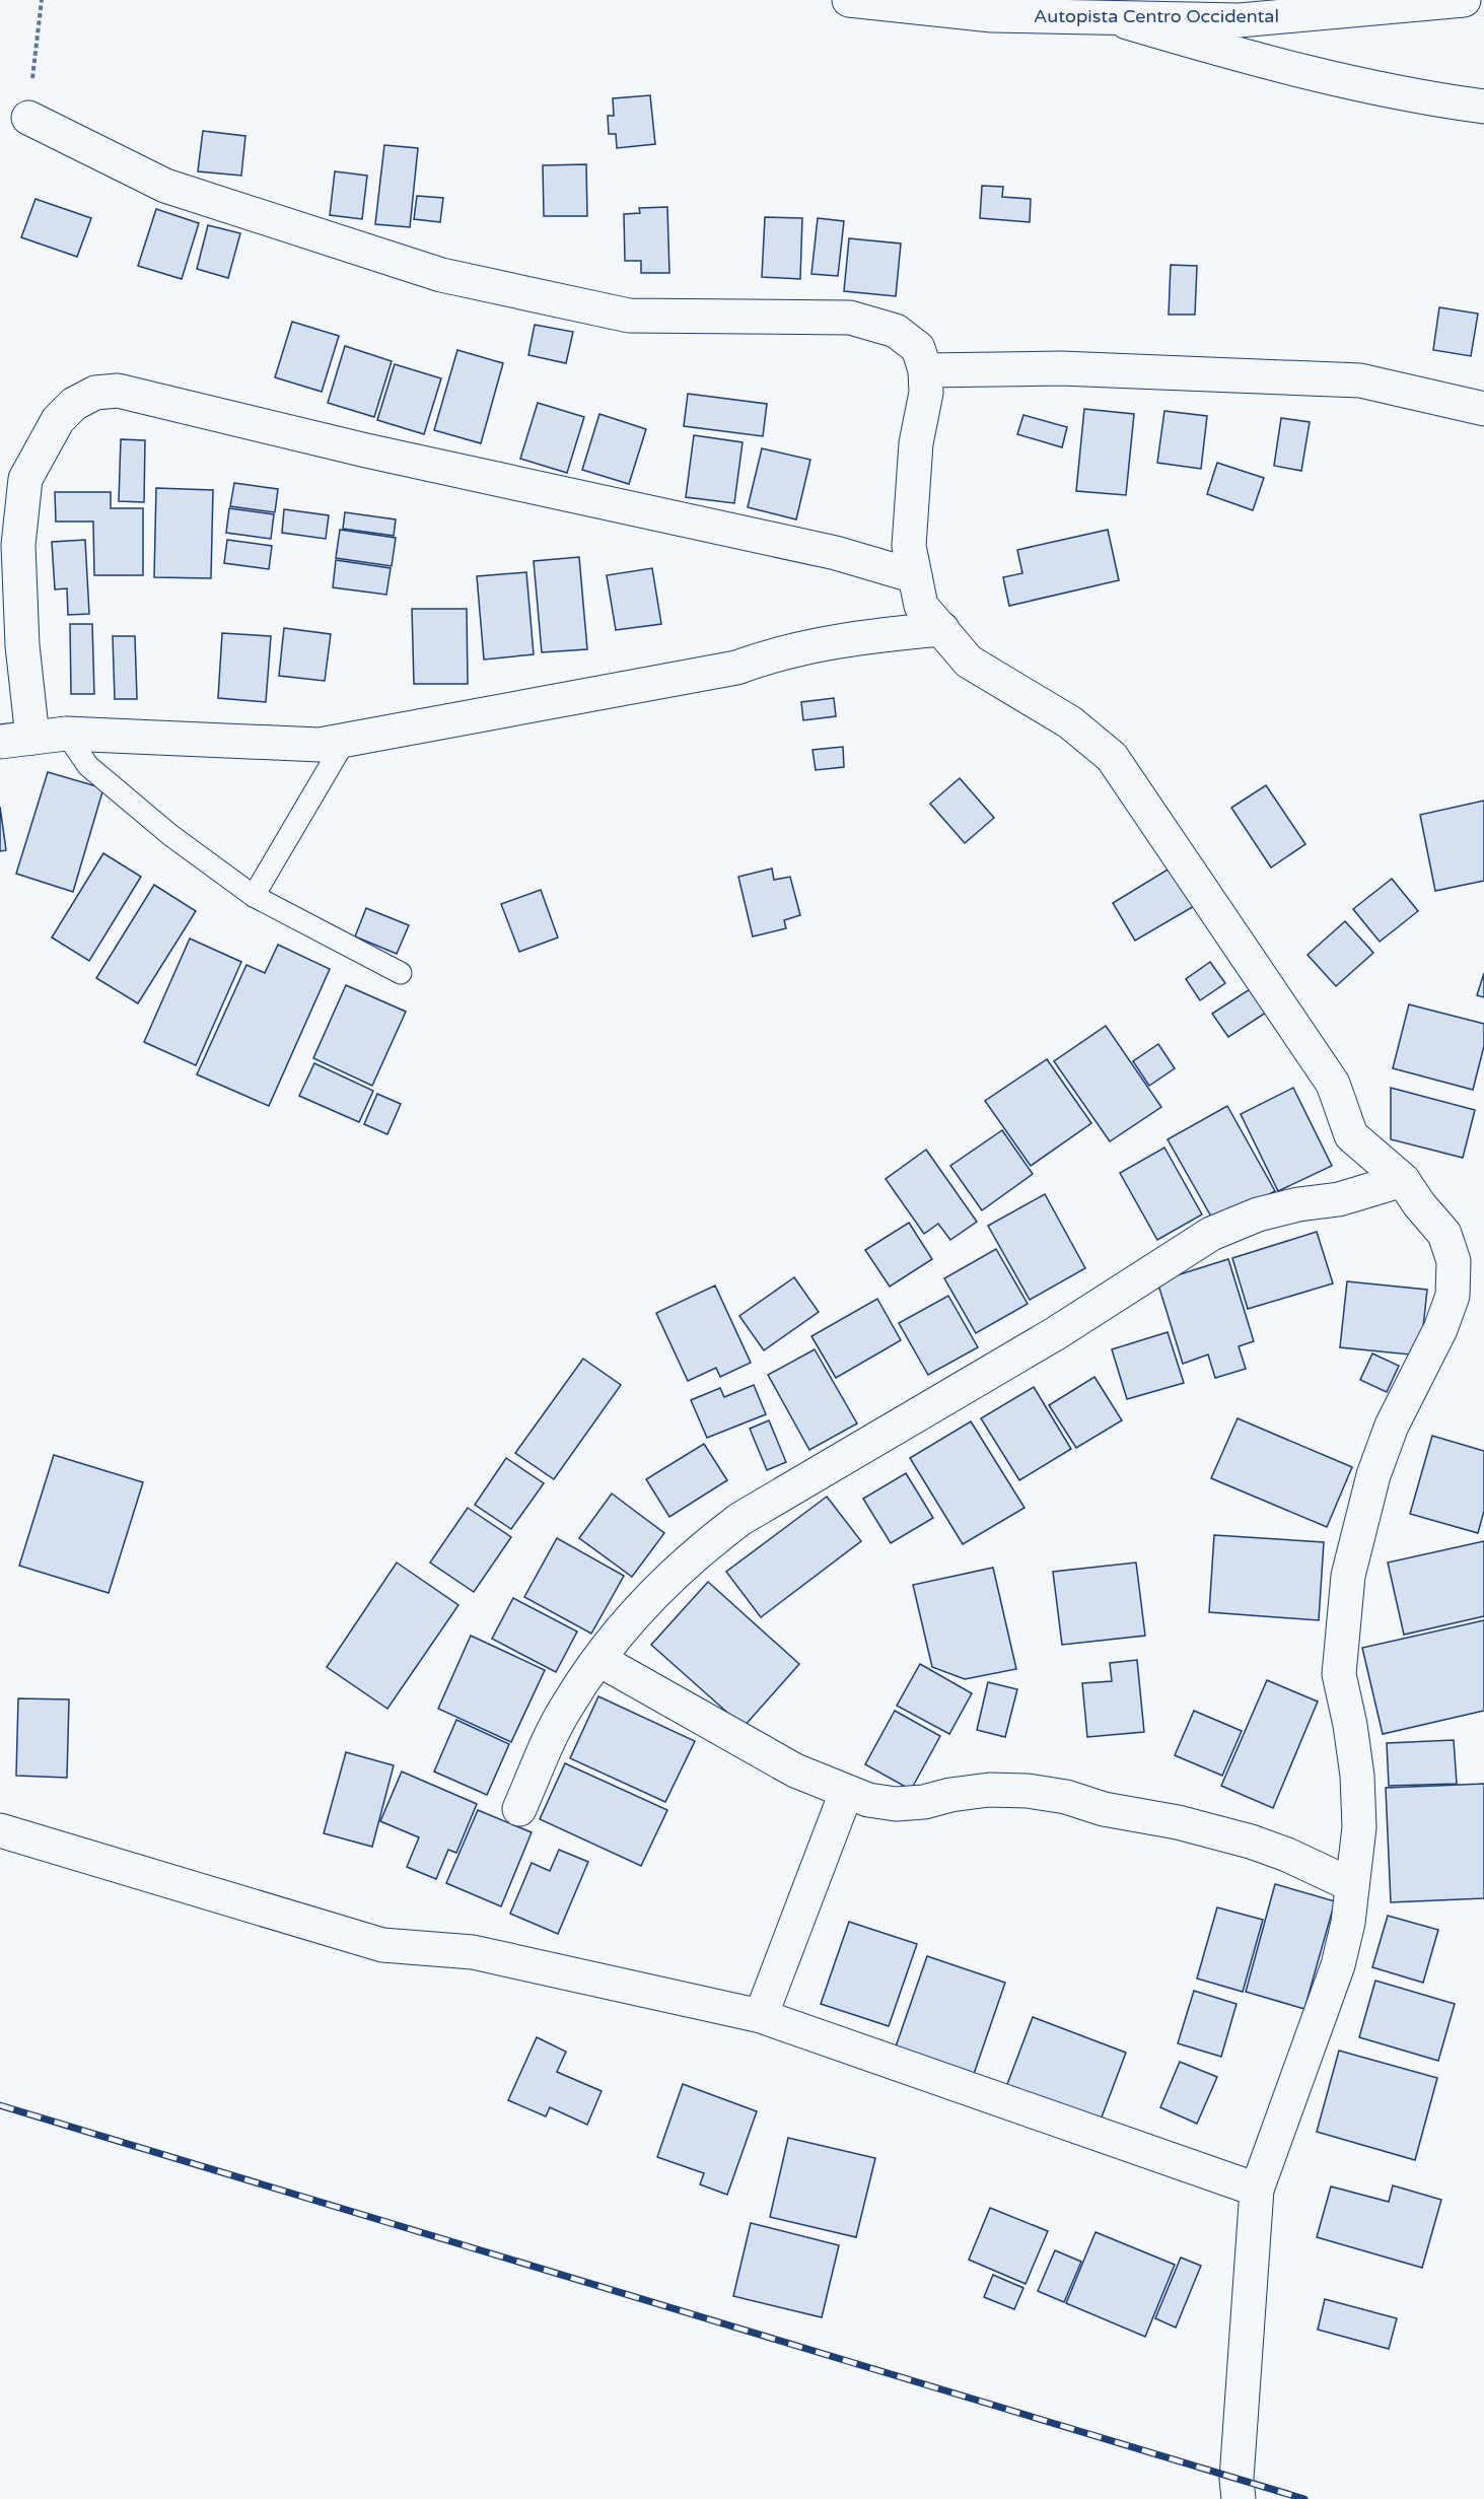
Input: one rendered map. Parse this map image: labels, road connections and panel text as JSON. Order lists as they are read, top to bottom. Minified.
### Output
{"streets":{"main road":["Autopista Centro Occidental"]}}
